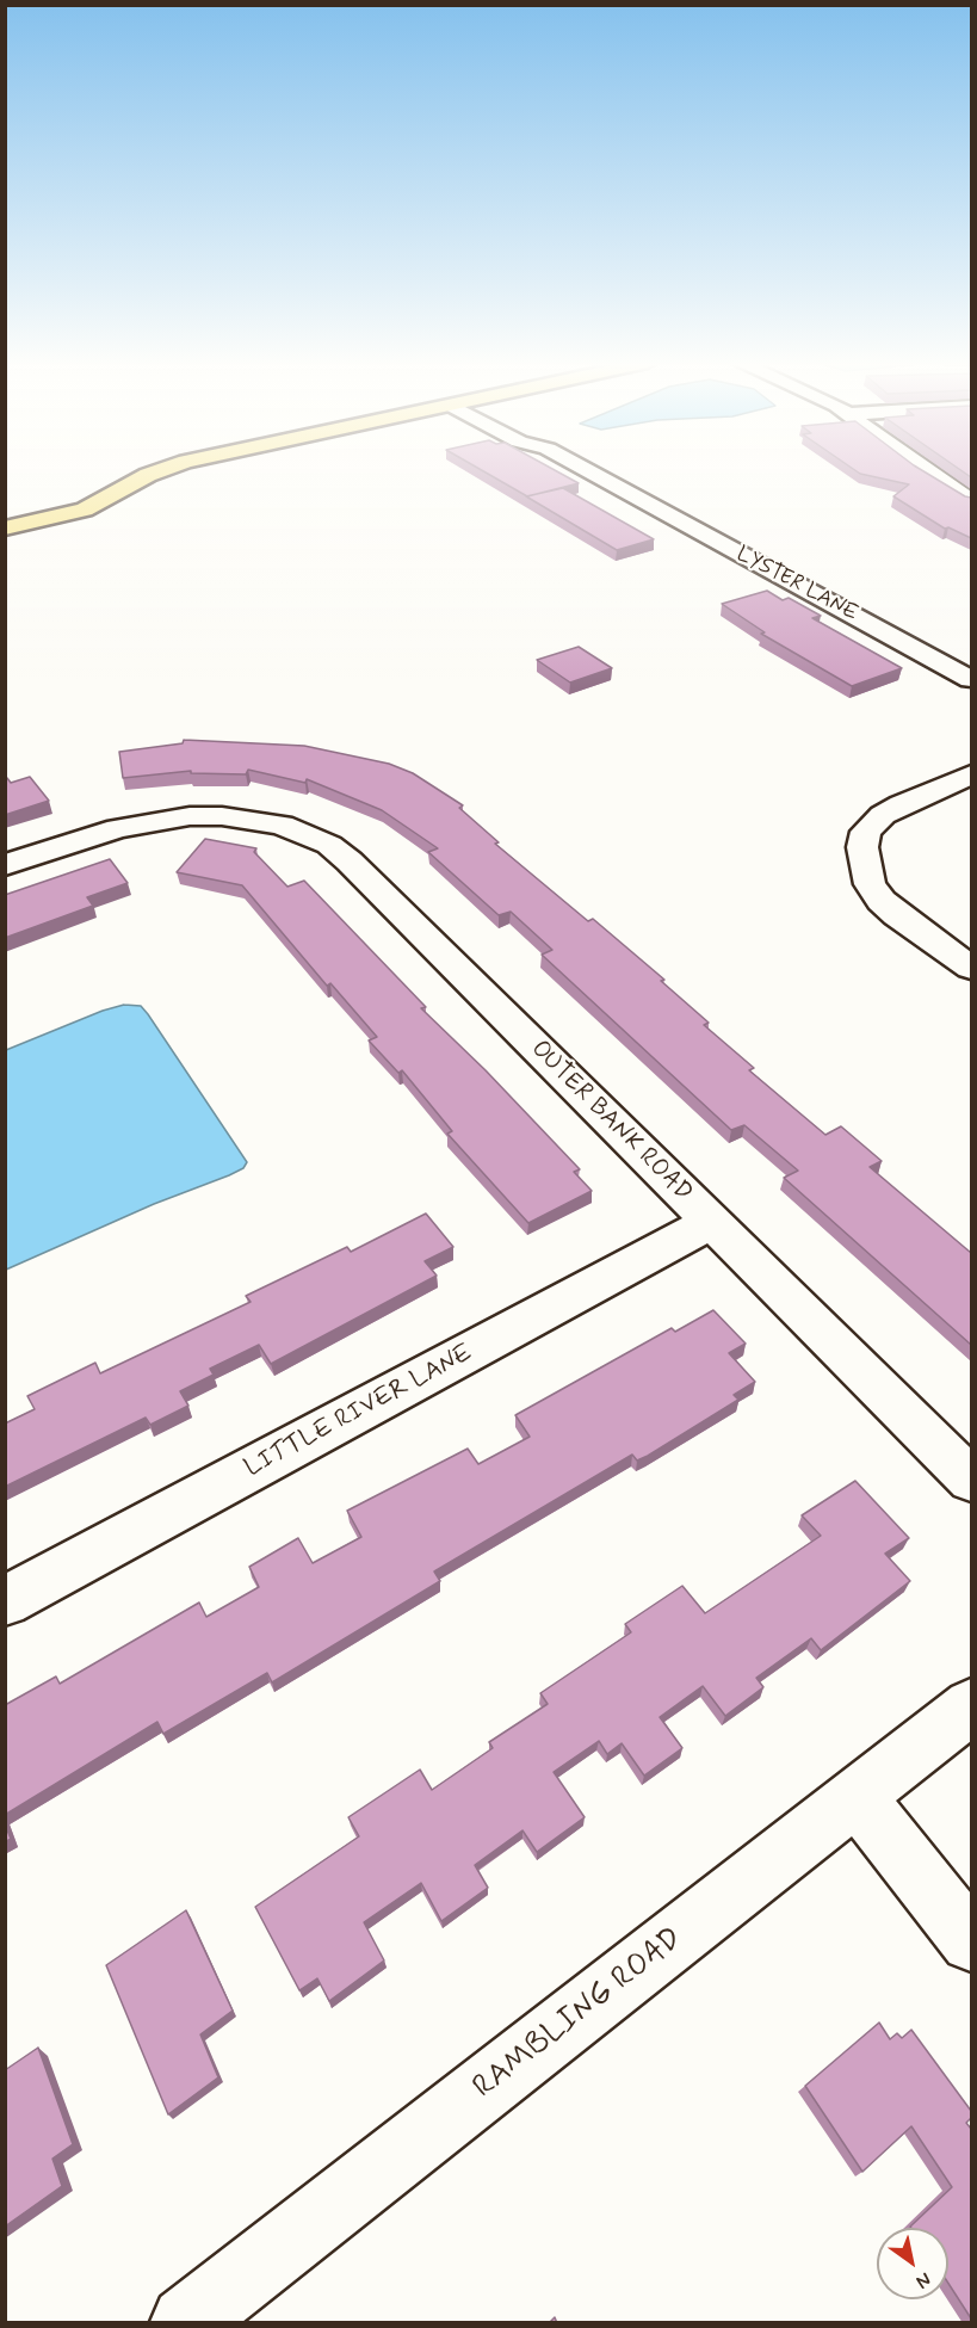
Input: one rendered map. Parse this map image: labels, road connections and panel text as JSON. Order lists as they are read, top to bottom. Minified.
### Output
{"streets":{"street":["LYSTER LANE","OUTER BANK ROAD","LITTLE RIVER LANE","RAMBLING ROAD"]},"crossings":[["OUTER BANK ROAD","LITTLE RIVER LANE"]],"north":"bottom right"}
